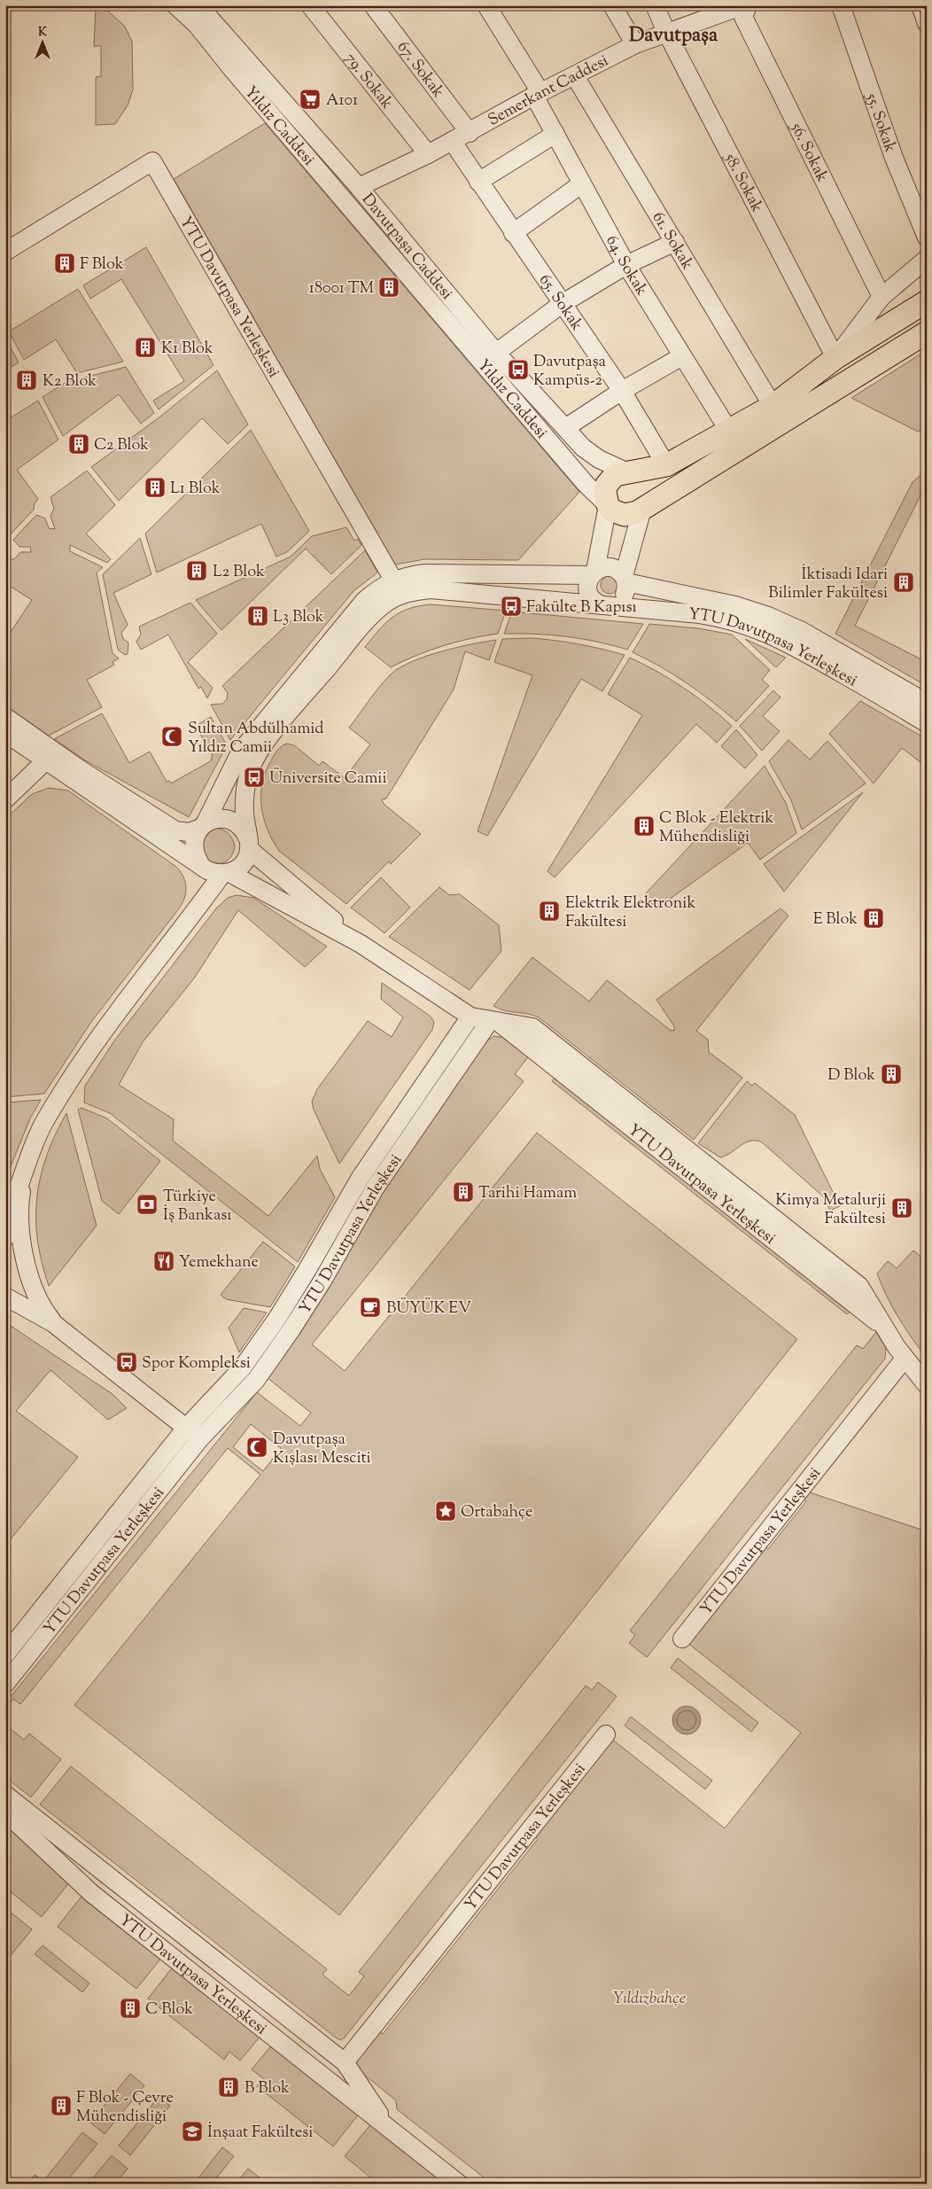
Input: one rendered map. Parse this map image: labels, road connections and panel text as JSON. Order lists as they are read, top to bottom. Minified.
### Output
{"streets":{"main road":["Yıldız Caddesi"],"street":["67. Sokak","79. Sokak","Semerkant Caddesi","55. Sokak","56. Sokak","58. Sokak","61. Sokak","Davutpaşa Caddesi","64. Sokak","YTU Davutpasa Yerleşkesi","65. Sokak"]},"crossings":[["67. Sokak","Semerkant Caddesi"],["79. Sokak","Semerkant Caddesi"],["Semerkant Caddesi","58. Sokak"],["Semerkant Caddesi","61. Sokak"],["Semerkant Caddesi","Davutpaşa Caddesi"],["Semerkant Caddesi","64. Sokak"],["Semerkant Caddesi","65. Sokak"],["Yıldız Caddesi","Davutpaşa Caddesi"]],"districts":["Davutpaşa"],"parks":["Yıldızbahçe"],"places":{"supermarket":["A101"],"building":["F Blok","18001 TM","K1 Blok","K2 Blok","C2 Blok","L1 Blok","L2 Blok","İktisadi Idari Bilimler Fakültesi","L3 Blok","C Blok - Elektrik Mühendisliği","Elektrik Elektronik Fakültesi","E Blok","D Blok","Tarihi Hamam","Kimya Metalurji Fakültesi","C Blok","B Blok","F Blok - Çevre Mühendisliği"],"bus stop":["Davutpaşa Kampüs-2","Fakülte B Kapısı","Üniversite Camii","Spor Kompleksi"],"mosque":["Sultan Abdülhamid Yıldız Camii","Davutpaşa Kışlası Mesciti"],"bank":["Türkiye İş Bankası"],"restaurant":["Yemekhane"],"cafe":["BÜYÜK EV"],"place":["Ortabahçe"],"school or university":["İnşaat Fakültesi"]},"north":"top"}
